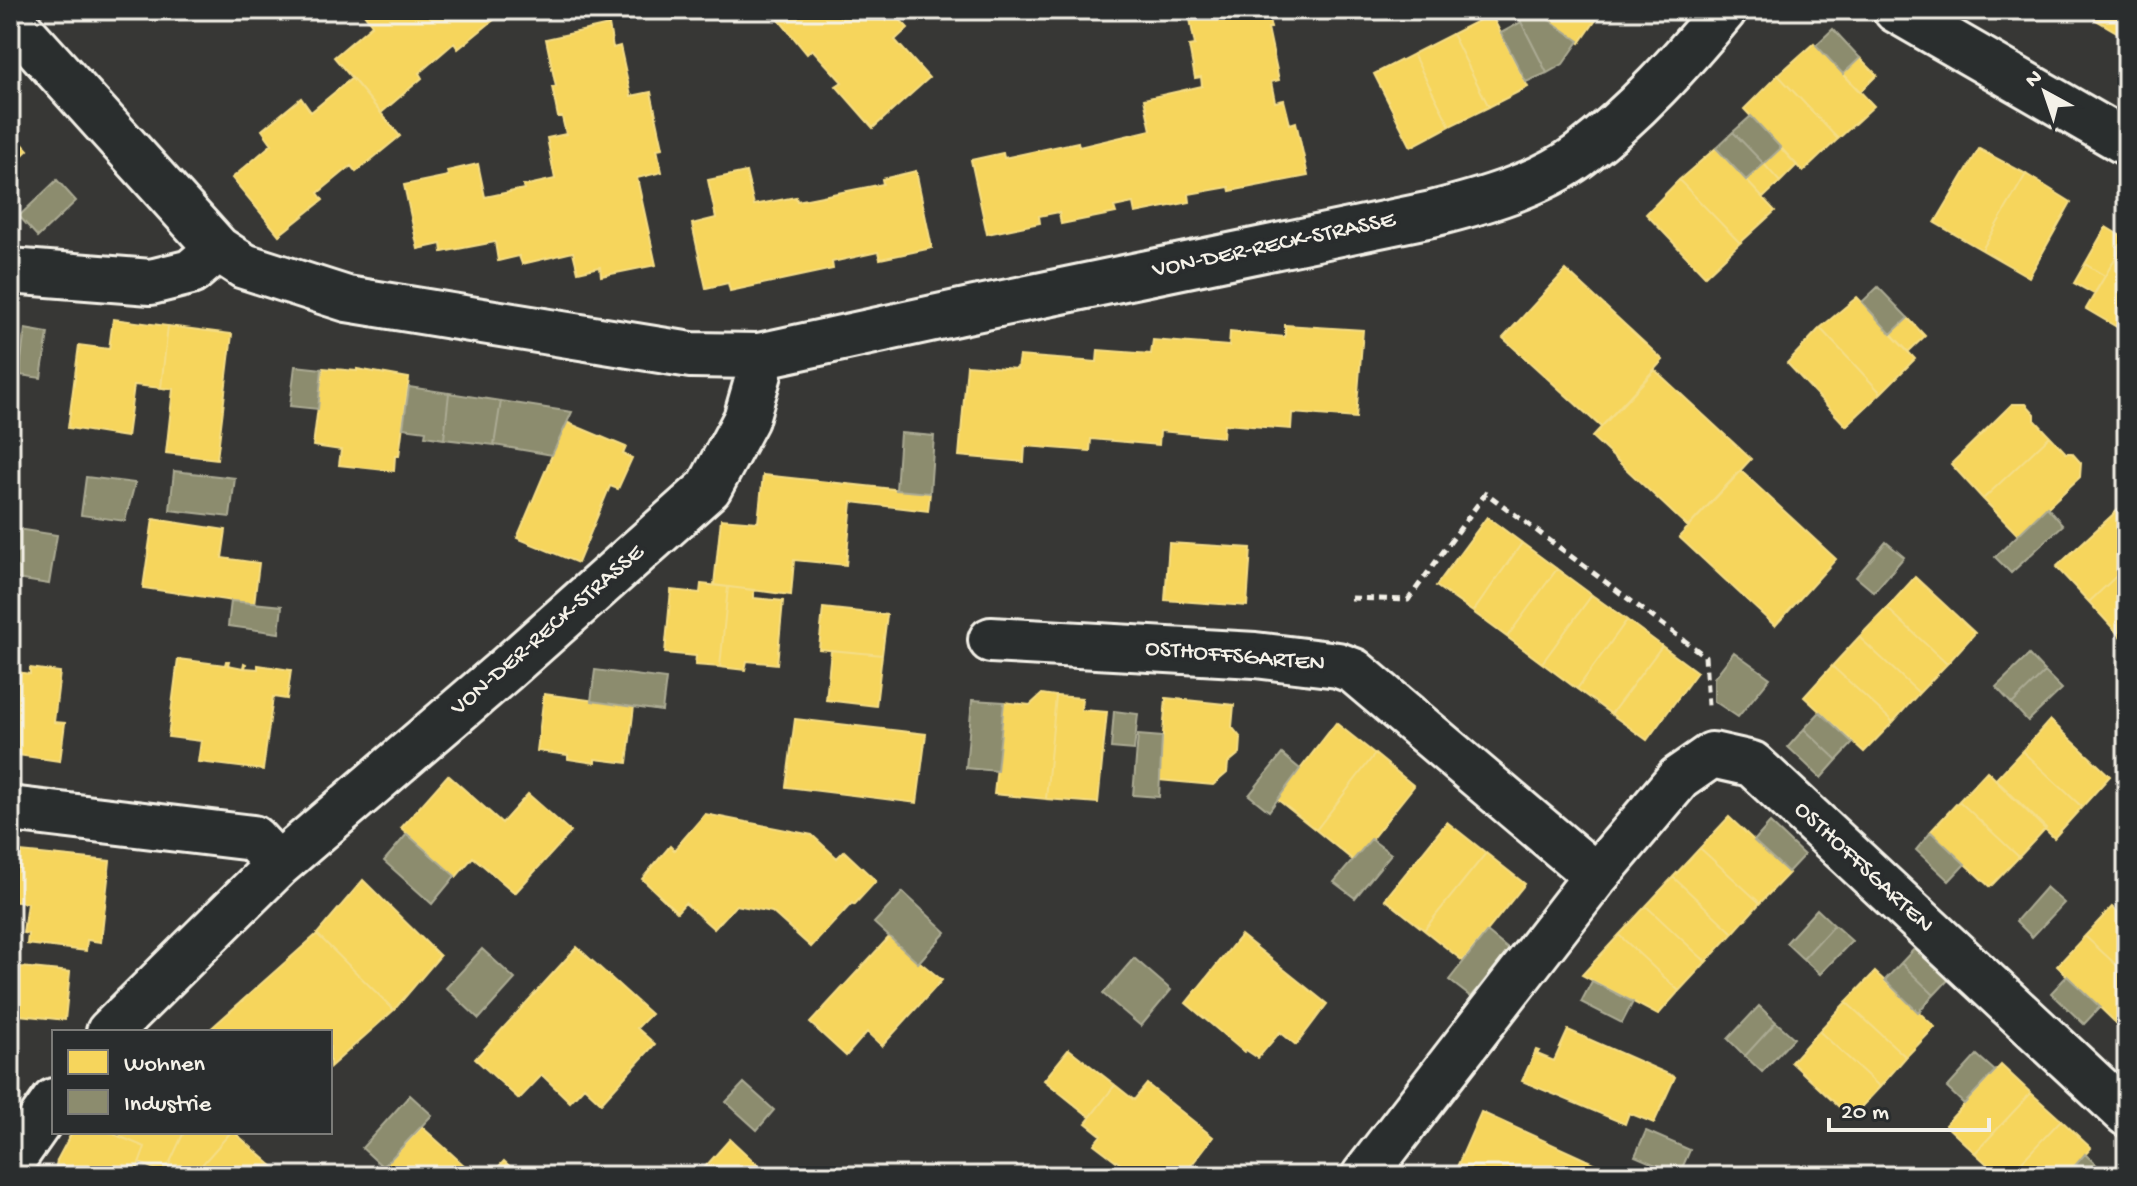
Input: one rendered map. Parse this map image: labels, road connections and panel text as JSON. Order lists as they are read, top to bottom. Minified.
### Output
{"streets":{"street":["VON-DER-RECK-STRASSE","OSTHOFFSGARTEN"]},"legend":["Wohnen","Industrie"],"scale_bar":"20 m","north":"top left"}
